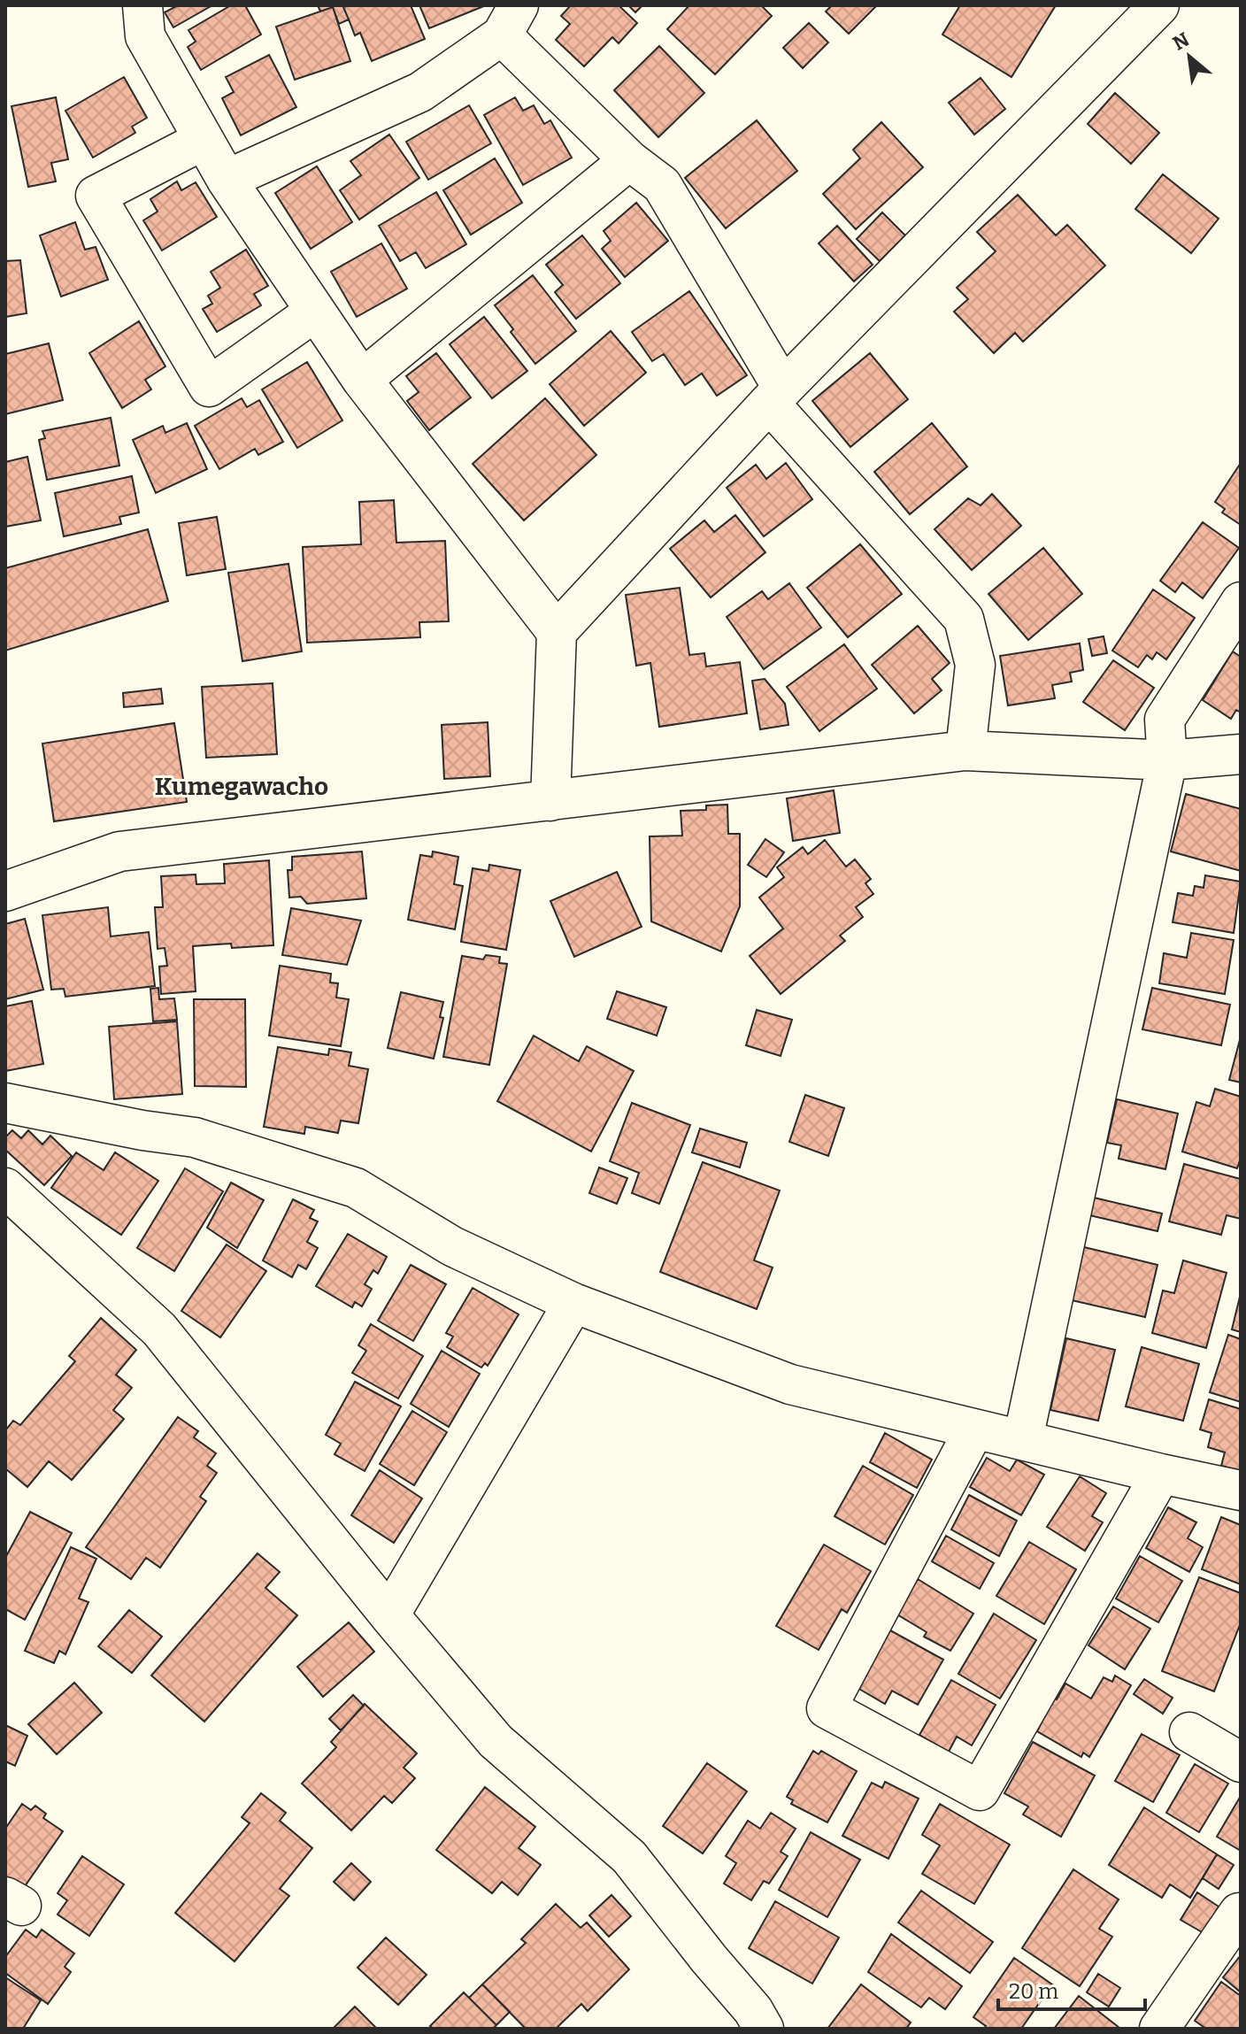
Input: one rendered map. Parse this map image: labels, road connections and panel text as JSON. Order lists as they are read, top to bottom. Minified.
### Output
{"districts":["Kumegawacho"],"scale_bar":"20 m","north":"top left"}
